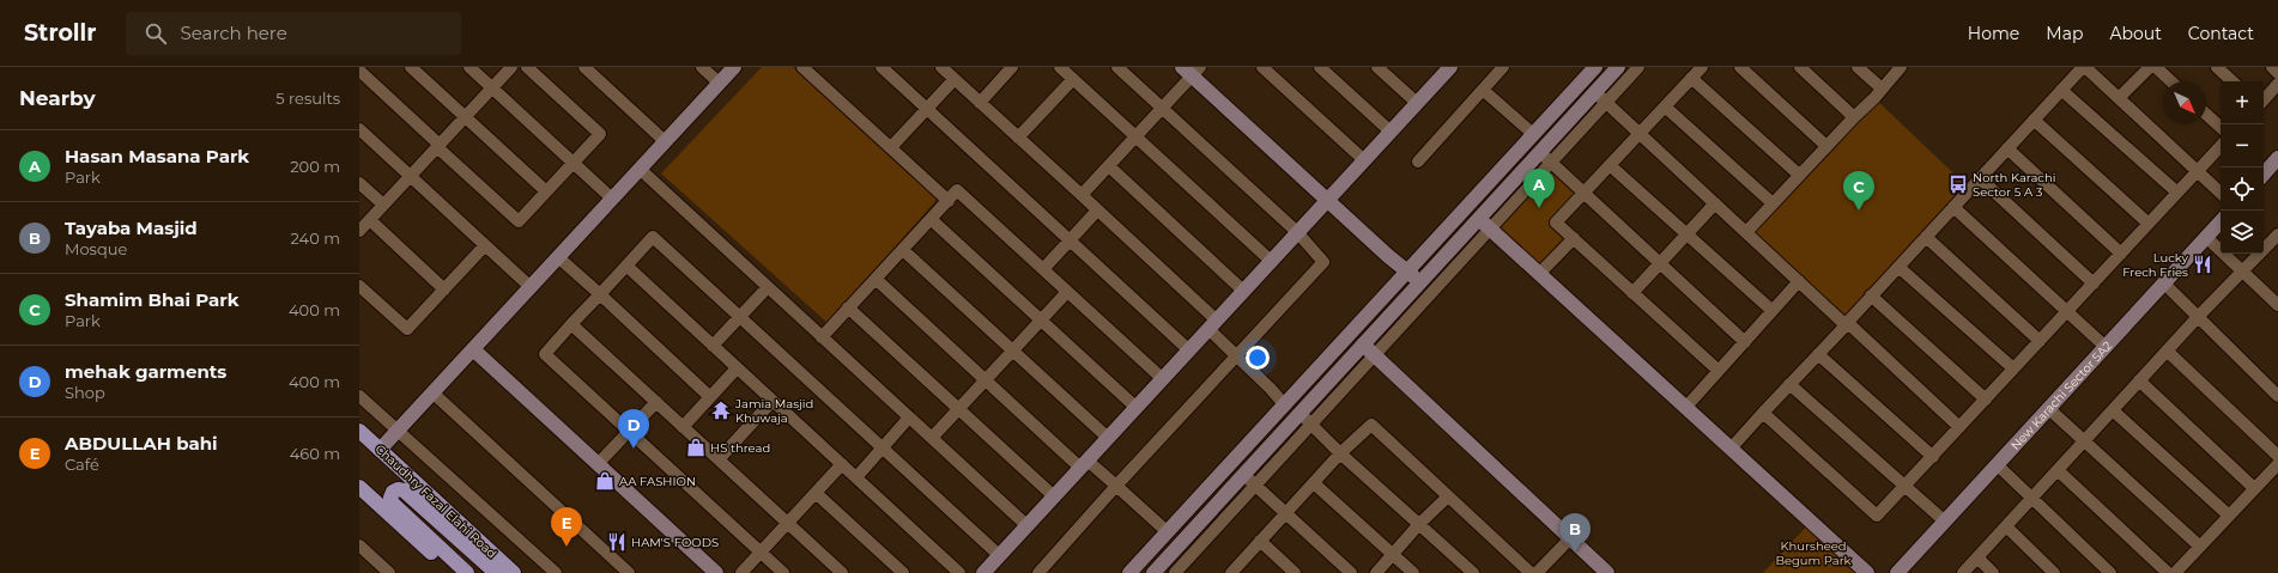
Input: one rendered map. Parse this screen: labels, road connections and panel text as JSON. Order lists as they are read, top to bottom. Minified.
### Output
{"streets":{"main road":["Chaudhry Fazal Elahi Road"],"street":["New Karachi Sector 5A2"]},"parks":["Khursheed Begum Park"],"places":{"bus stop":["North Karachi Sector 5 A 3"],"restaurant":["Lucky Frech Fries","HAM'S FOODS"],"temple":["Jamia Masjid Khuwaja"],"shop":["HS thread","AA FASHION"]},"north":"bottom right","page":{"header":"Strollr","search":"Search here","nav":["Home","Map","About","Contact"],"heading":["Nearby","5 results"],"map_buttons":["+","−"],"list":[{"mark":"A","name":"Hasan Masana Park","note":"Park","value":"200 m"},{"mark":"B","name":"Tayaba Masjid","note":"Mosque","value":"240 m"},{"mark":"C","name":"Shamim Bhai Park","note":"Park","value":"400 m"},{"mark":"D","name":"mehak garments","note":"Shop","value":"400 m"},{"mark":"E","name":"ABDULLAH bahi","note":"Café","value":"460 m"}],"pins":["A","C","D","E","B"]}}
